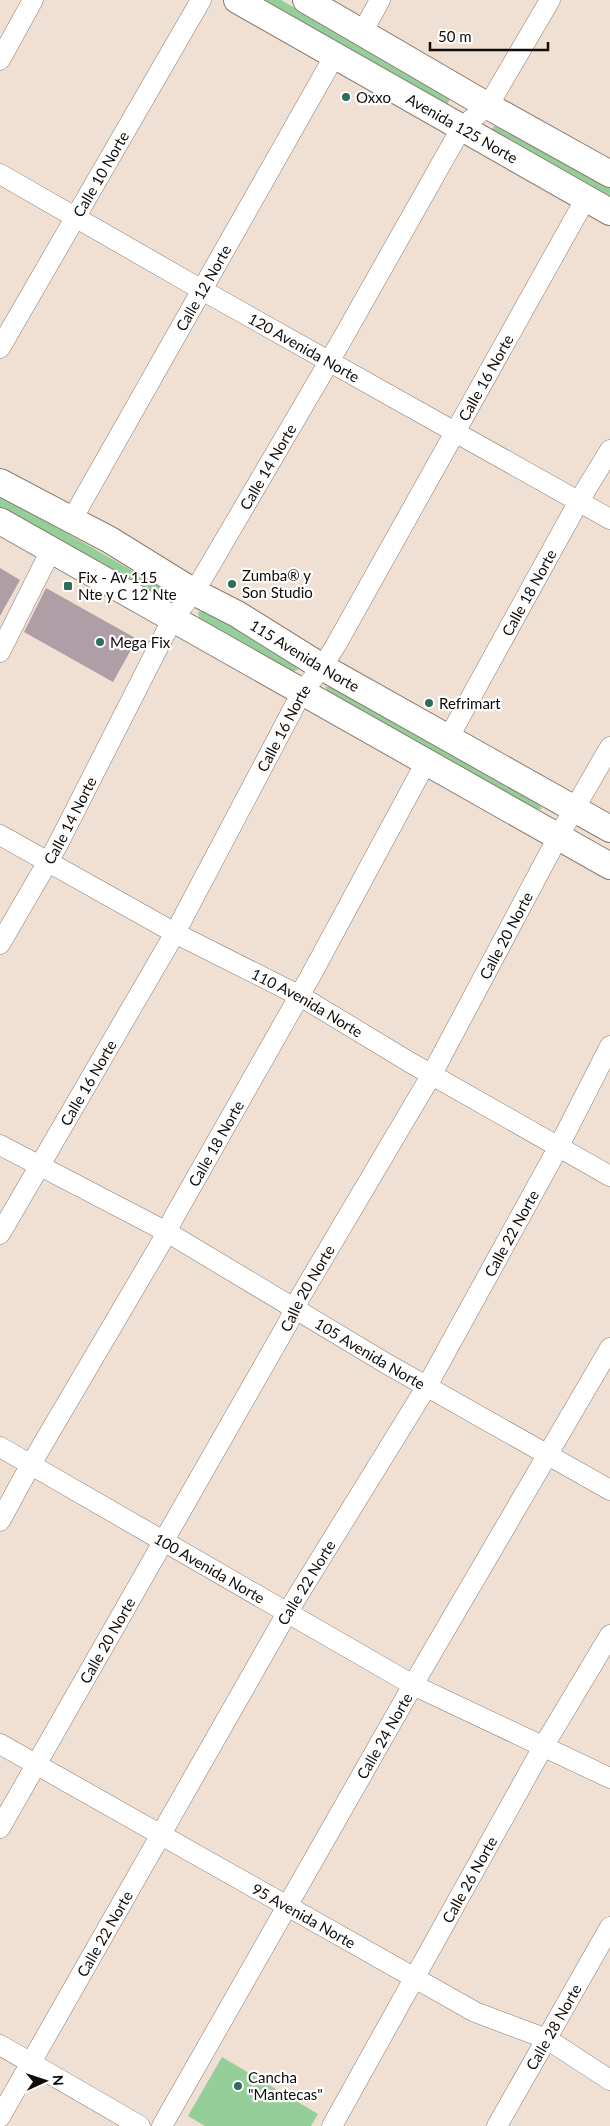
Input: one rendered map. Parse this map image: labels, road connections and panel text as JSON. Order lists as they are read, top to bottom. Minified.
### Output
{"streets":{"main road":["Avenida 125 Norte","115 Avenida Norte"],"street":["Calle 10 Norte","Calle 12 Norte","120 Avenida Norte","Calle 16 Norte","Calle 14 Norte","Calle 18 Norte","Calle 20 Norte","110 Avenida Norte","Calle 22 Norte","105 Avenida Norte","100 Avenida Norte","Calle 24 Norte","Calle 26 Norte","95 Avenida Norte","Calle 28 Norte"]},"crossings":[["Avenida 125 Norte","Calle 12 Norte"],["Avenida 125 Norte","Calle 16 Norte"],["Avenida 125 Norte","Calle 14 Norte"],["Calle 10 Norte","120 Avenida Norte"],["Calle 12 Norte","120 Avenida Norte"],["Calle 12 Norte","115 Avenida Norte"],["120 Avenida Norte","Calle 16 Norte"],["120 Avenida Norte","Calle 14 Norte"],["120 Avenida Norte","Calle 18 Norte"],["Calle 16 Norte","115 Avenida Norte"],["Calle 16 Norte","110 Avenida Norte"],["Calle 16 Norte","105 Avenida Norte"],["Calle 14 Norte","115 Avenida Norte"],["Calle 14 Norte","110 Avenida Norte"],["Calle 18 Norte","115 Avenida Norte"],["Calle 18 Norte","110 Avenida Norte"],["Calle 18 Norte","105 Avenida Norte"],["Calle 18 Norte","100 Avenida Norte"],["115 Avenida Norte","Calle 20 Norte"],["Calle 20 Norte","110 Avenida Norte"],["Calle 20 Norte","105 Avenida Norte"],["Calle 20 Norte","100 Avenida Norte"],["Calle 20 Norte","95 Avenida Norte"],["110 Avenida Norte","Calle 22 Norte"],["Calle 22 Norte","105 Avenida Norte"],["Calle 22 Norte","100 Avenida Norte"],["Calle 22 Norte","95 Avenida Norte"],["105 Avenida Norte","Calle 24 Norte"],["100 Avenida Norte","Calle 24 Norte"],["100 Avenida Norte","Calle 26 Norte"],["Calle 24 Norte","95 Avenida Norte"],["Calle 26 Norte","95 Avenida Norte"],["95 Avenida Norte","Calle 28 Norte"]],"places":{"other":["Oxxo","Zumba® y Son Studio","Mega Fix","Refrimart","Cancha \"Mantecas\""],"transit":["Fix - Av 115 Nte y C 12 Nte"]},"scale_bar":"50 m","north":"right"}
